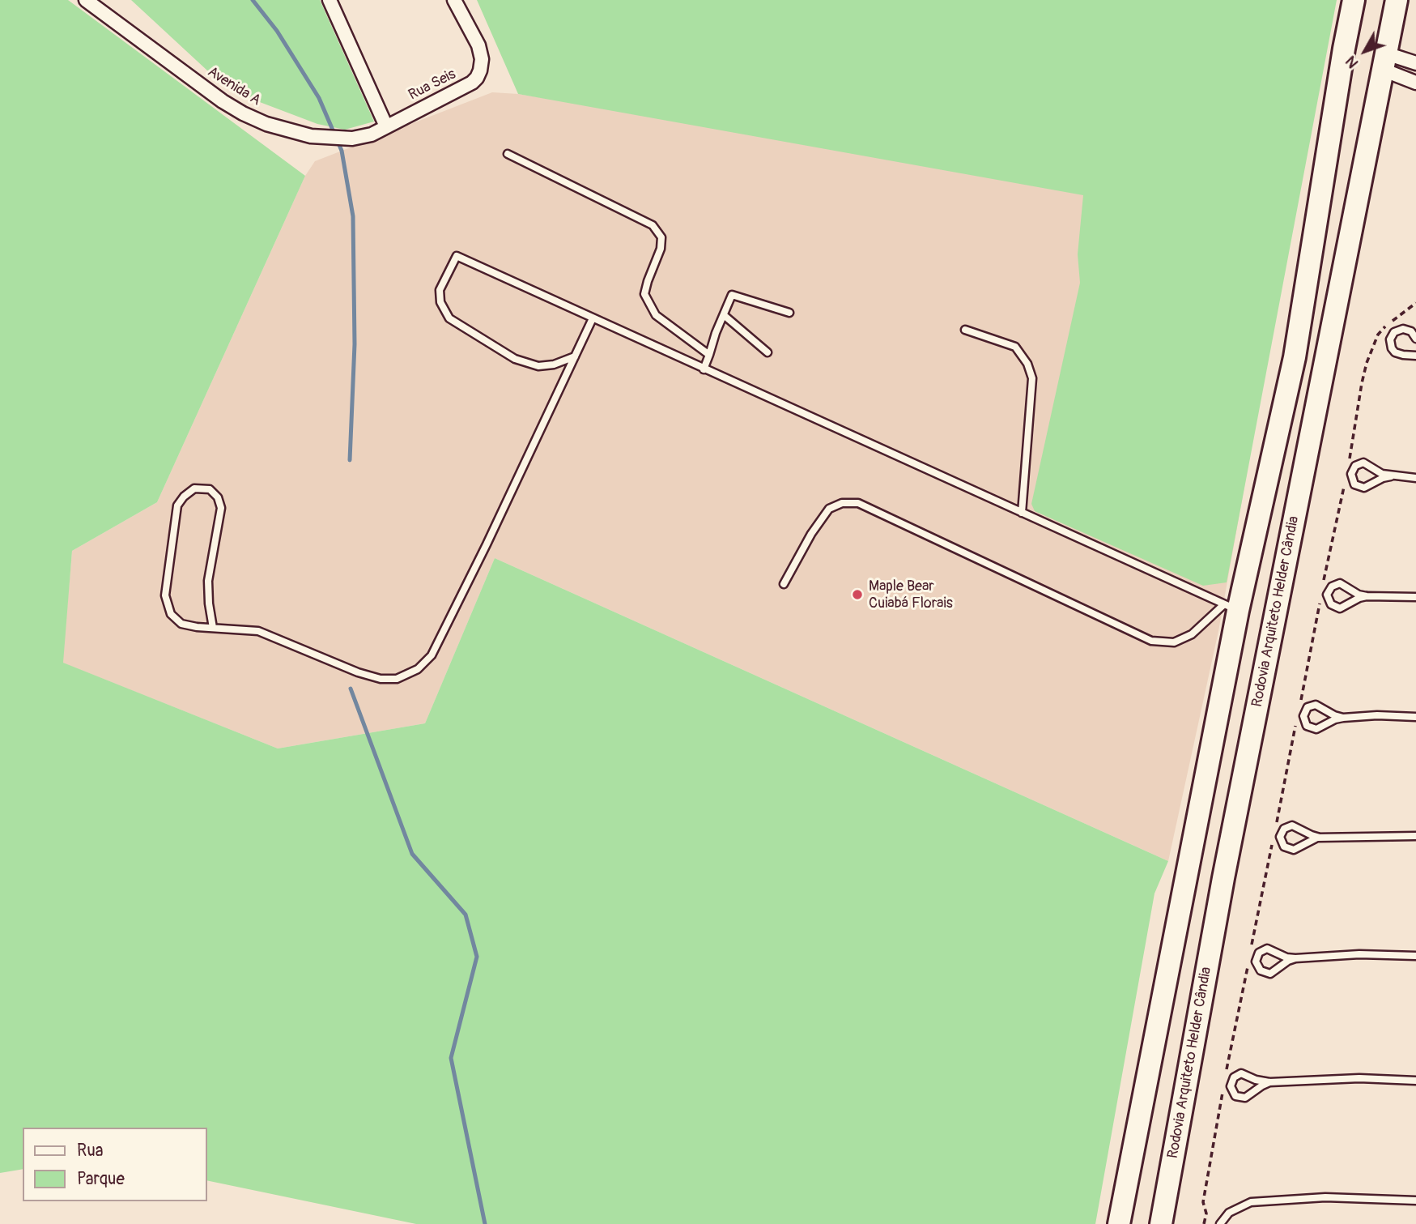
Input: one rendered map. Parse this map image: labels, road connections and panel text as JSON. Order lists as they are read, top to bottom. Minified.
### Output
{"streets":{"main road":["Rodovia Arquiteto Helder Cândia"],"street":["Rua Seis","Avenida A"]},"crossings":[["Rua Seis","Avenida A"]],"places":["Maple Bear Cuiabá Florais"],"legend":["Rua","Parque"],"north":"bottom left"}
